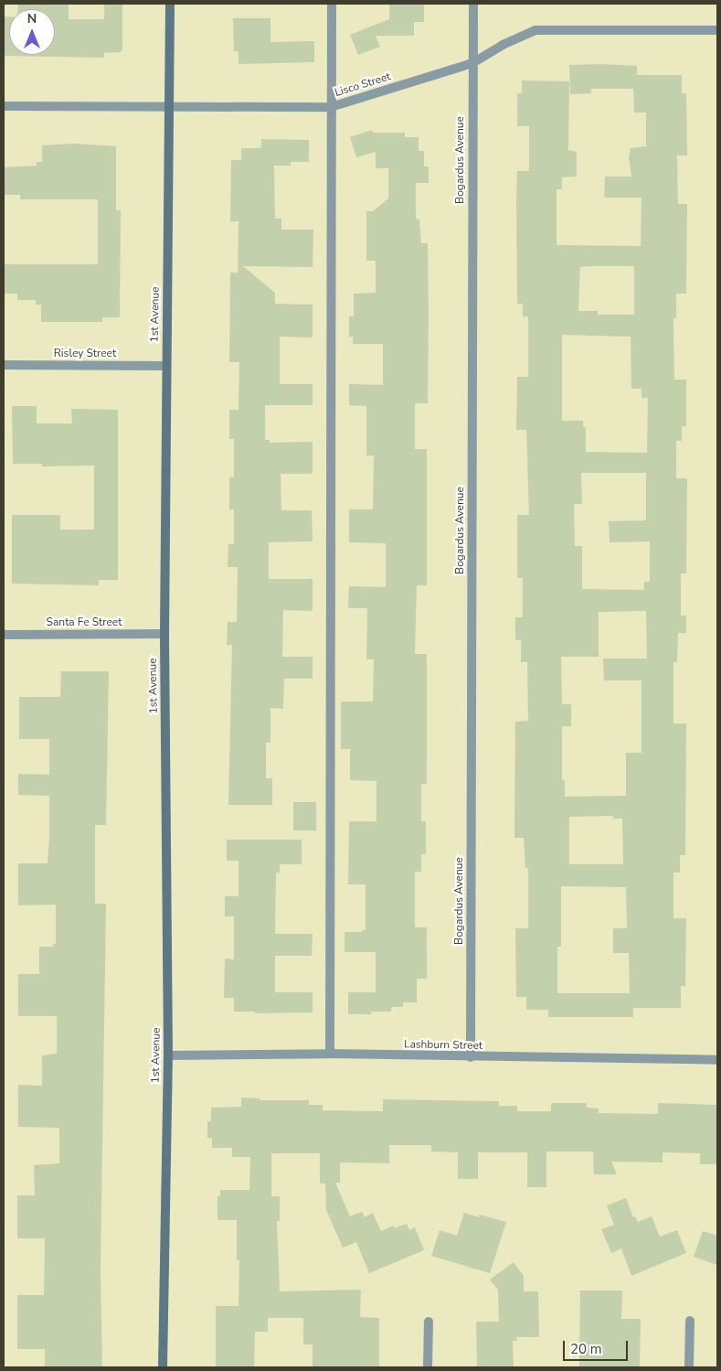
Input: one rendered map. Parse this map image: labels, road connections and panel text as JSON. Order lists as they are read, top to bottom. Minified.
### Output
{"streets":{"main road":["1st Avenue"],"street":["Lisco Street","Bogardus Avenue","Risley Street","Santa Fe Street","Lashburn Street"]},"crossings":[["Lisco Street","Bogardus Avenue"],["Lisco Street","1st Avenue"],["Bogardus Avenue","Lashburn Street"],["1st Avenue","Risley Street"],["1st Avenue","Santa Fe Street"],["1st Avenue","Lashburn Street"]],"scale_bar":"20 m","north":"top"}
